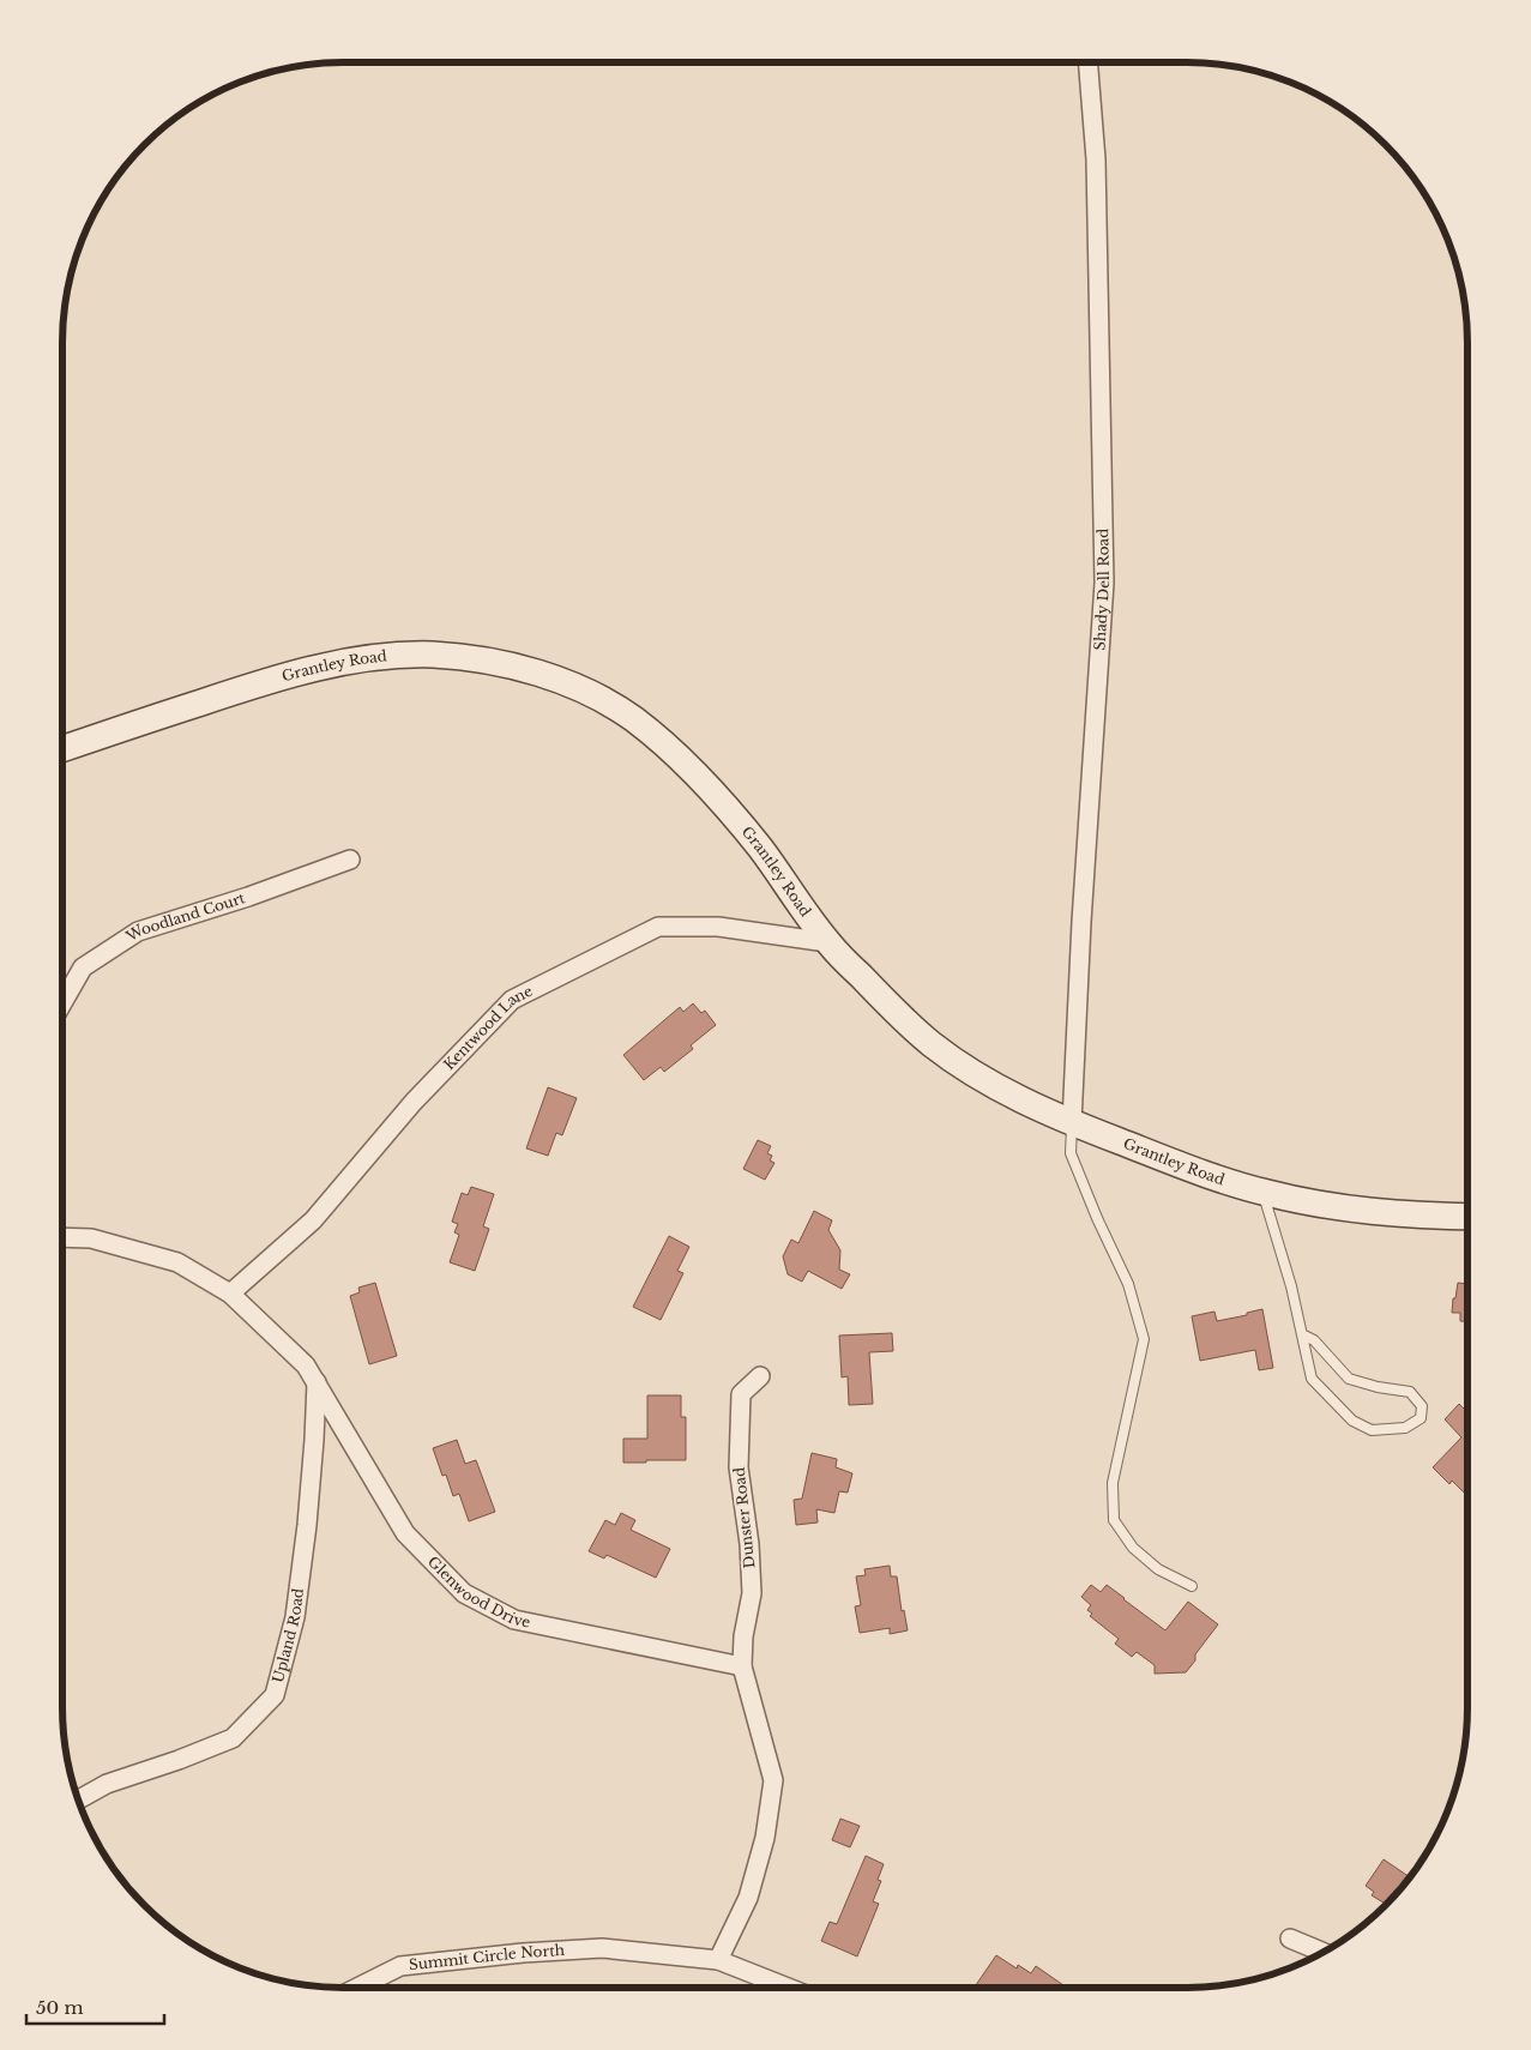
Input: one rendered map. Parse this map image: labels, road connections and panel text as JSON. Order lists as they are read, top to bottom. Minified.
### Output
{"streets":{"street":["Shady Dell Road","Grantley Road","Woodland Court","Kentwood Lane","Dunster Road","Glenwood Drive","Upland Road","Summit Circle North"]},"crossings":[["Shady Dell Road","Grantley Road"],["Grantley Road","Kentwood Lane"],["Kentwood Lane","Glenwood Drive"],["Dunster Road","Glenwood Drive"],["Glenwood Drive","Upland Road"]],"scale_bar":"50 m"}
